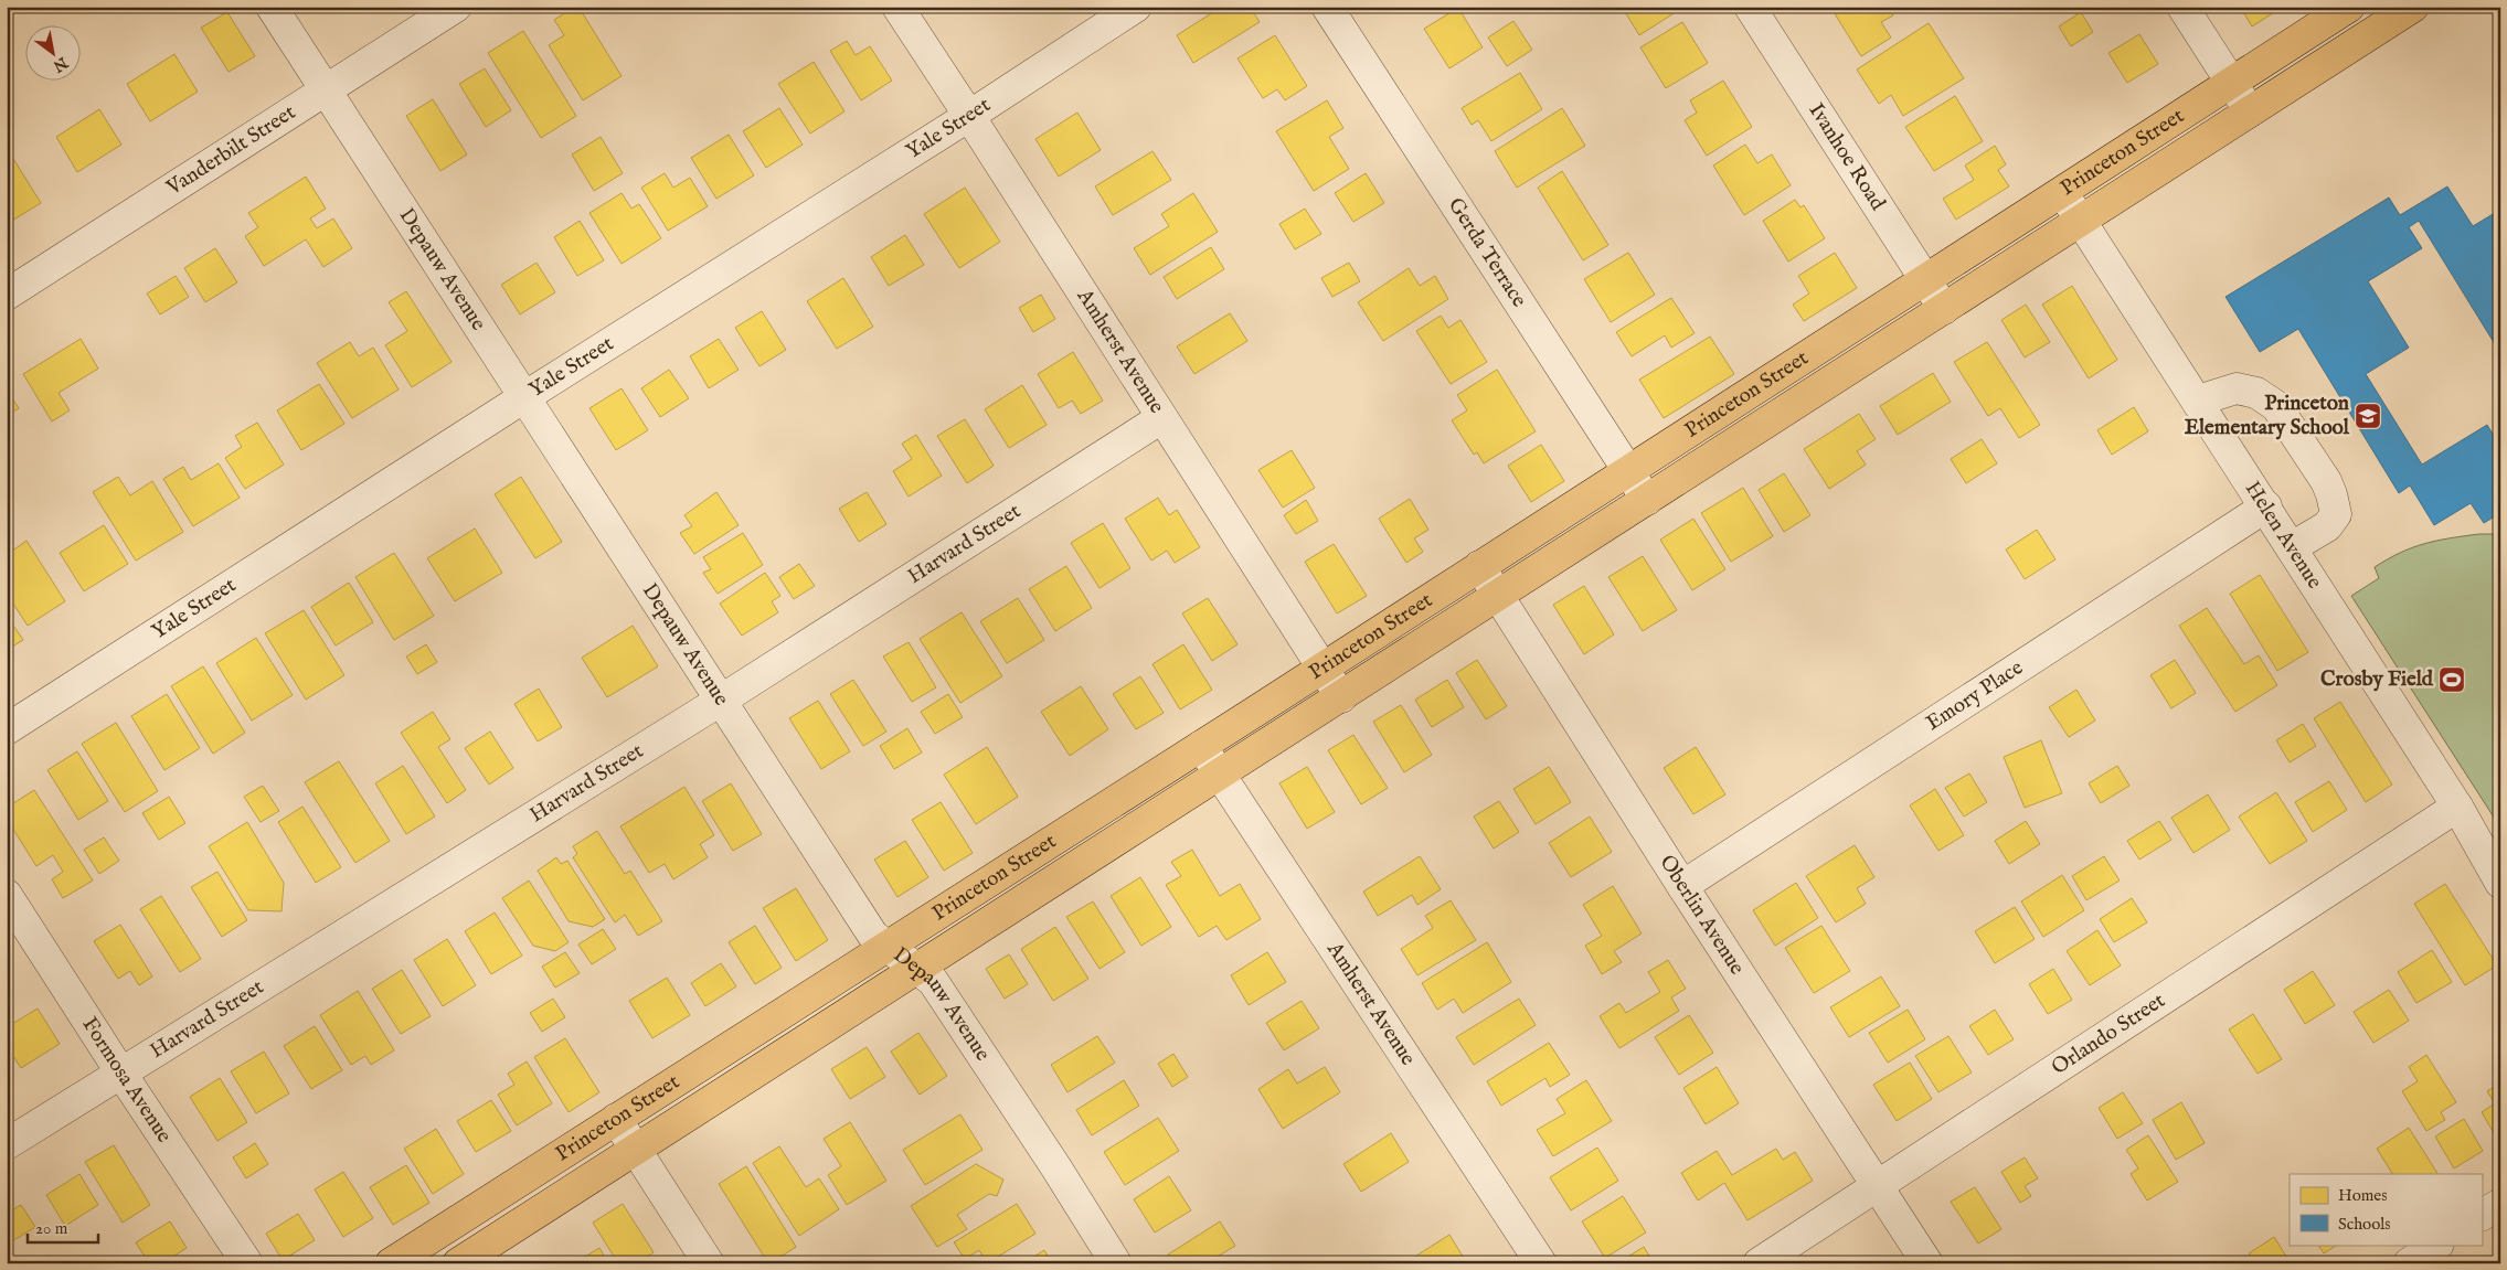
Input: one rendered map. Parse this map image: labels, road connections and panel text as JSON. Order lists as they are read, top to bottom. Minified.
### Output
{"streets":{"main road":["Princeton Street"],"street":["Yale Street","Vanderbilt Street","Ivanhoe Road","Gerda Terrace","Depauw Avenue","Amherst Avenue","Helen Avenue","Harvard Street","Emory Place","Oberlin Avenue","Orlando Street","Formosa Avenue"]},"crossings":[["Yale Street","Depauw Avenue"],["Yale Street","Amherst Avenue"],["Vanderbilt Street","Depauw Avenue"],["Princeton Street","Ivanhoe Road"],["Princeton Street","Gerda Terrace"],["Princeton Street","Depauw Avenue"],["Princeton Street","Amherst Avenue"],["Princeton Street","Helen Avenue"],["Princeton Street","Oberlin Avenue"],["Depauw Avenue","Harvard Street"],["Amherst Avenue","Harvard Street"],["Helen Avenue","Emory Place"],["Helen Avenue","Orlando Street"],["Harvard Street","Formosa Avenue"],["Emory Place","Oberlin Avenue"],["Oberlin Avenue","Orlando Street"]],"places":{"school or university":["Princeton Elementary School"],"sports":["Crosby Field"]},"legend":["Homes","Schools"],"scale_bar":"20 m","north":"bottom right"}
